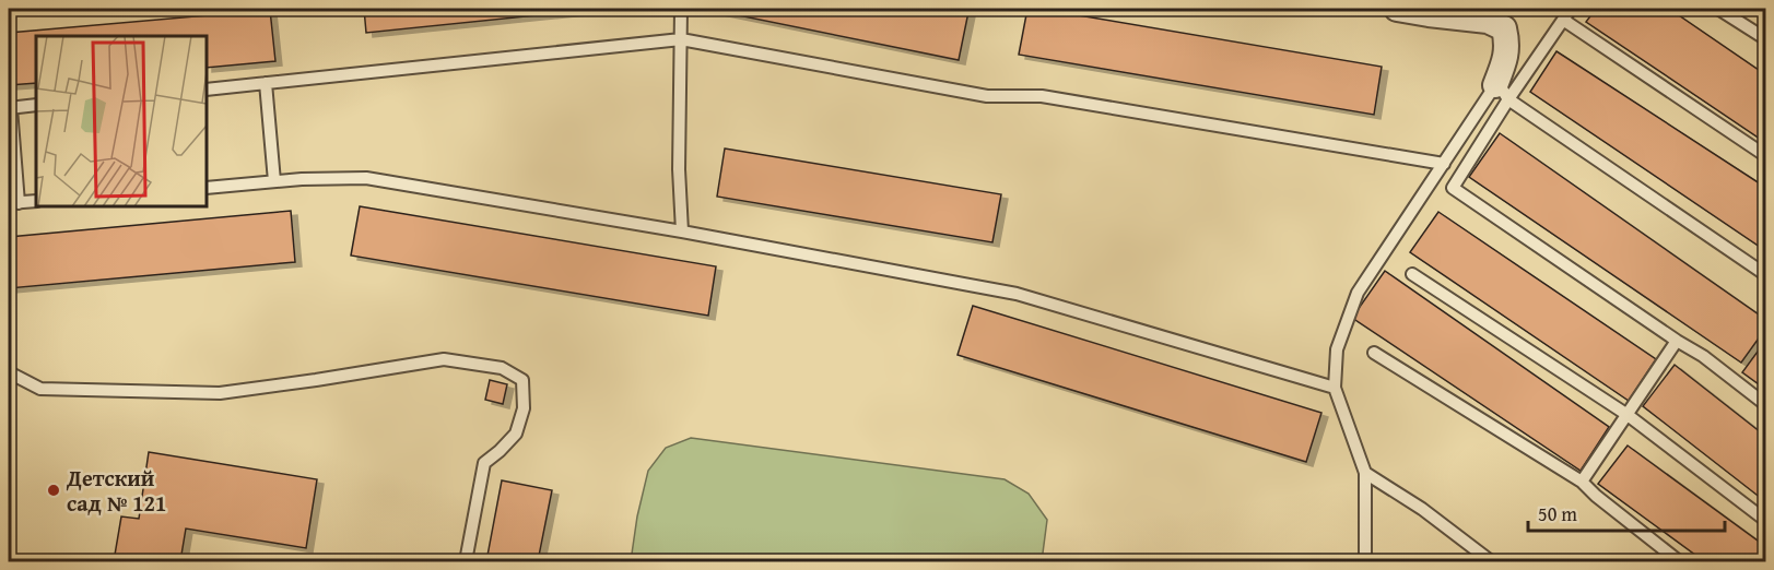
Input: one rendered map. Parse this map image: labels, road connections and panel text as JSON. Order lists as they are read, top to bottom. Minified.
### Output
{"places":["Детский сад № 121"],"scale_bar":"50 m"}
